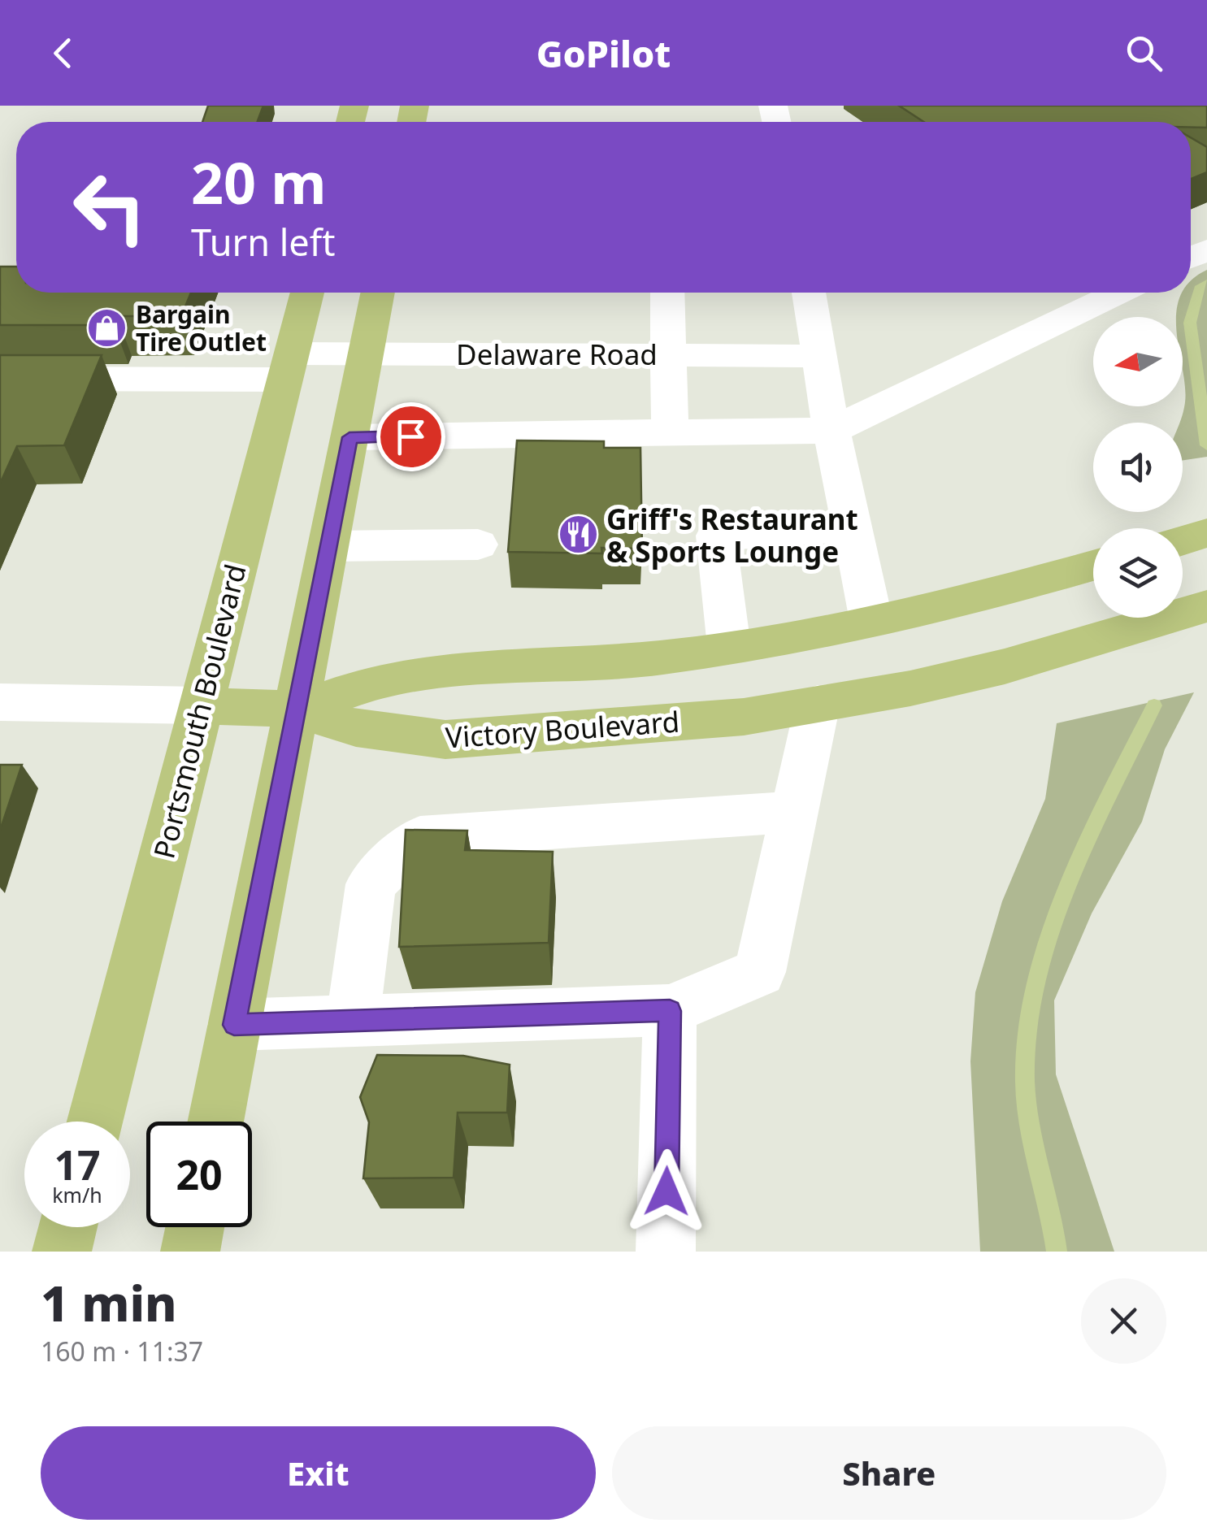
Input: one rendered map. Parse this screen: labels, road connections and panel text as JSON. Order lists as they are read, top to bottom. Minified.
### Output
{"streets":{"main road":["Portsmouth Boulevard","Victory Boulevard"],"street":["Delaware Road"]},"crossings":[["Delaware Road","Portsmouth Boulevard"]],"places":{"shop":["Bargain Tire Outlet"],"restaurant":["Griff's Restaurant & Sports Lounge"]},"north":"left","page":{"header":"GoPilot","turn":["20 m","Turn left"],"speed":"17 km/h","limit":"20","heading":["1 min","160 m · 11:37"],"buttons":["Exit","Share"]}}
